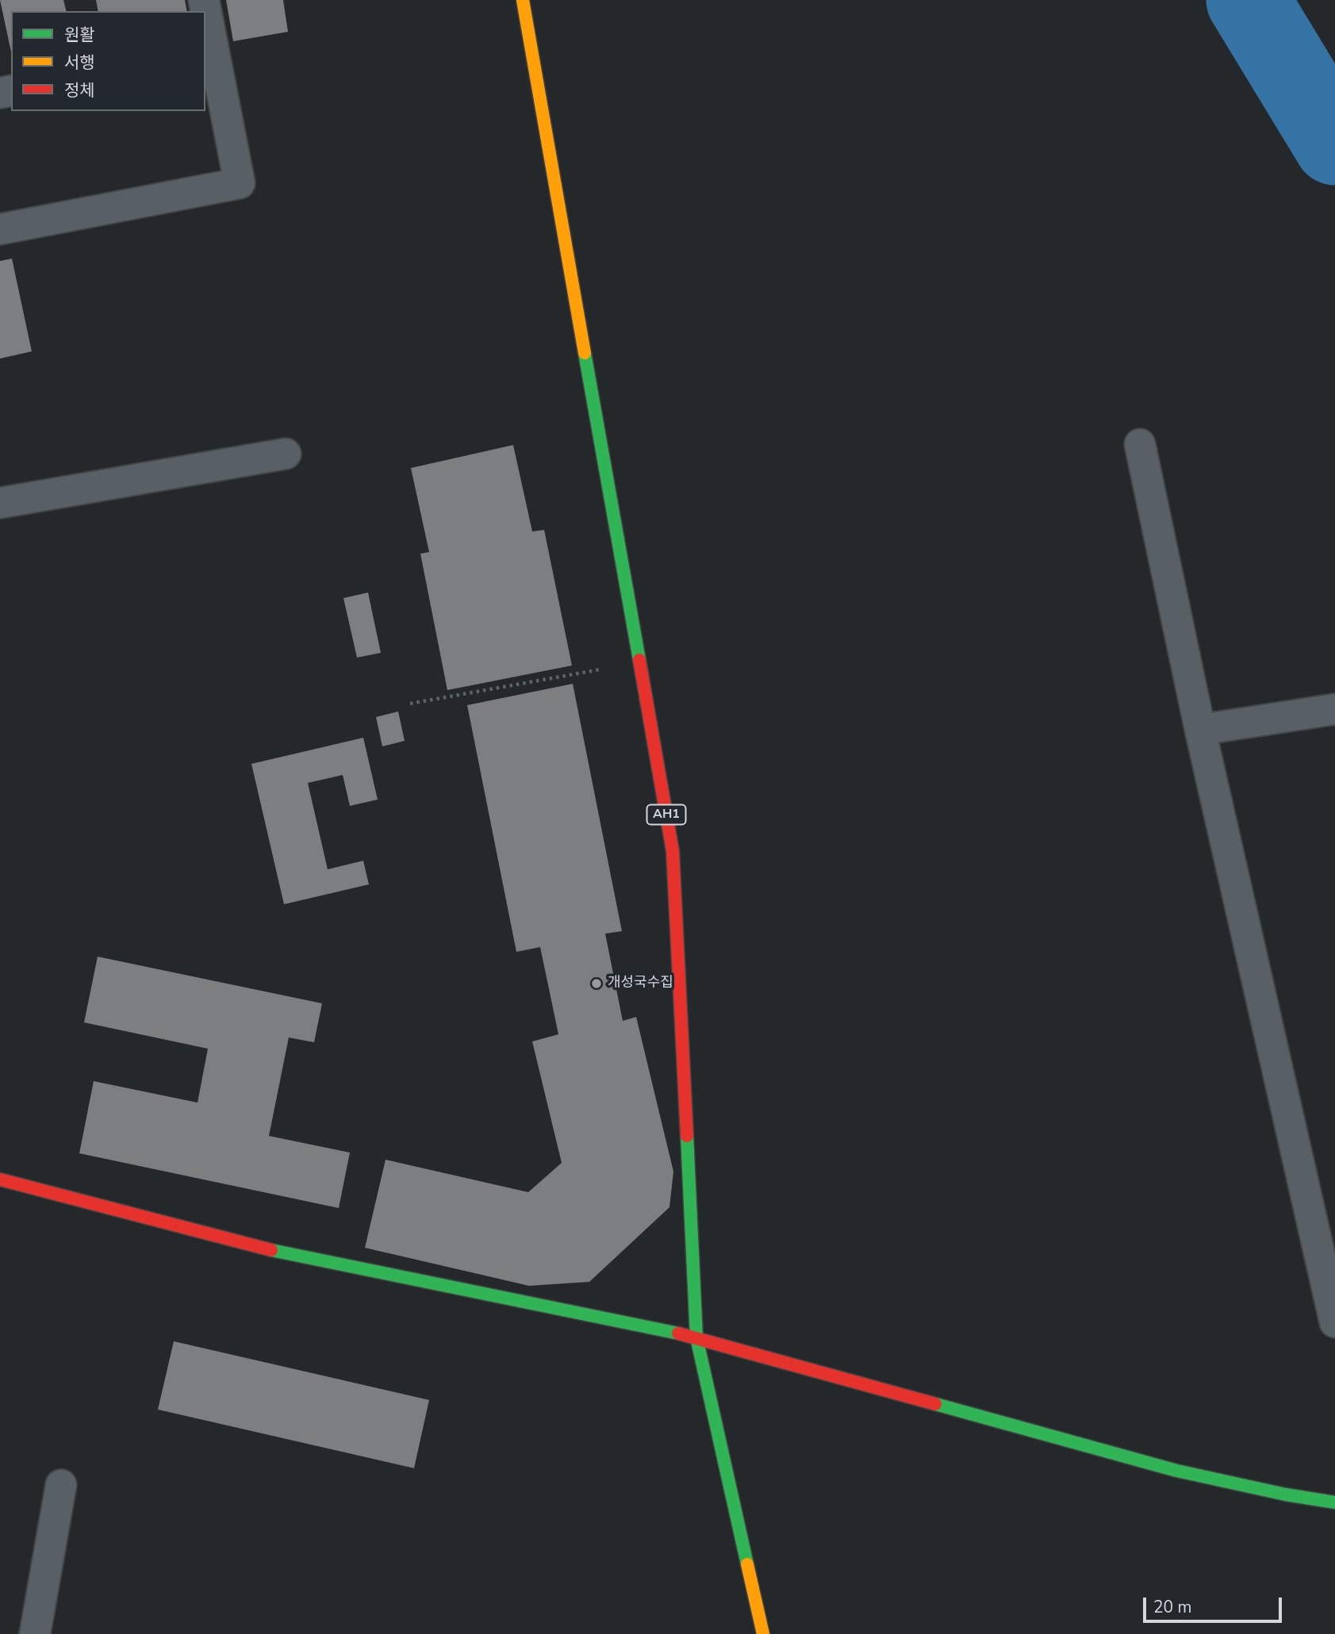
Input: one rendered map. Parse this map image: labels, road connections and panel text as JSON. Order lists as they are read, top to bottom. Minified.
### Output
{"streets":{"main road":["AH1"]},"places":["개성국수집"],"legend":["원활","서행","정체"],"scale_bar":"20 m"}
